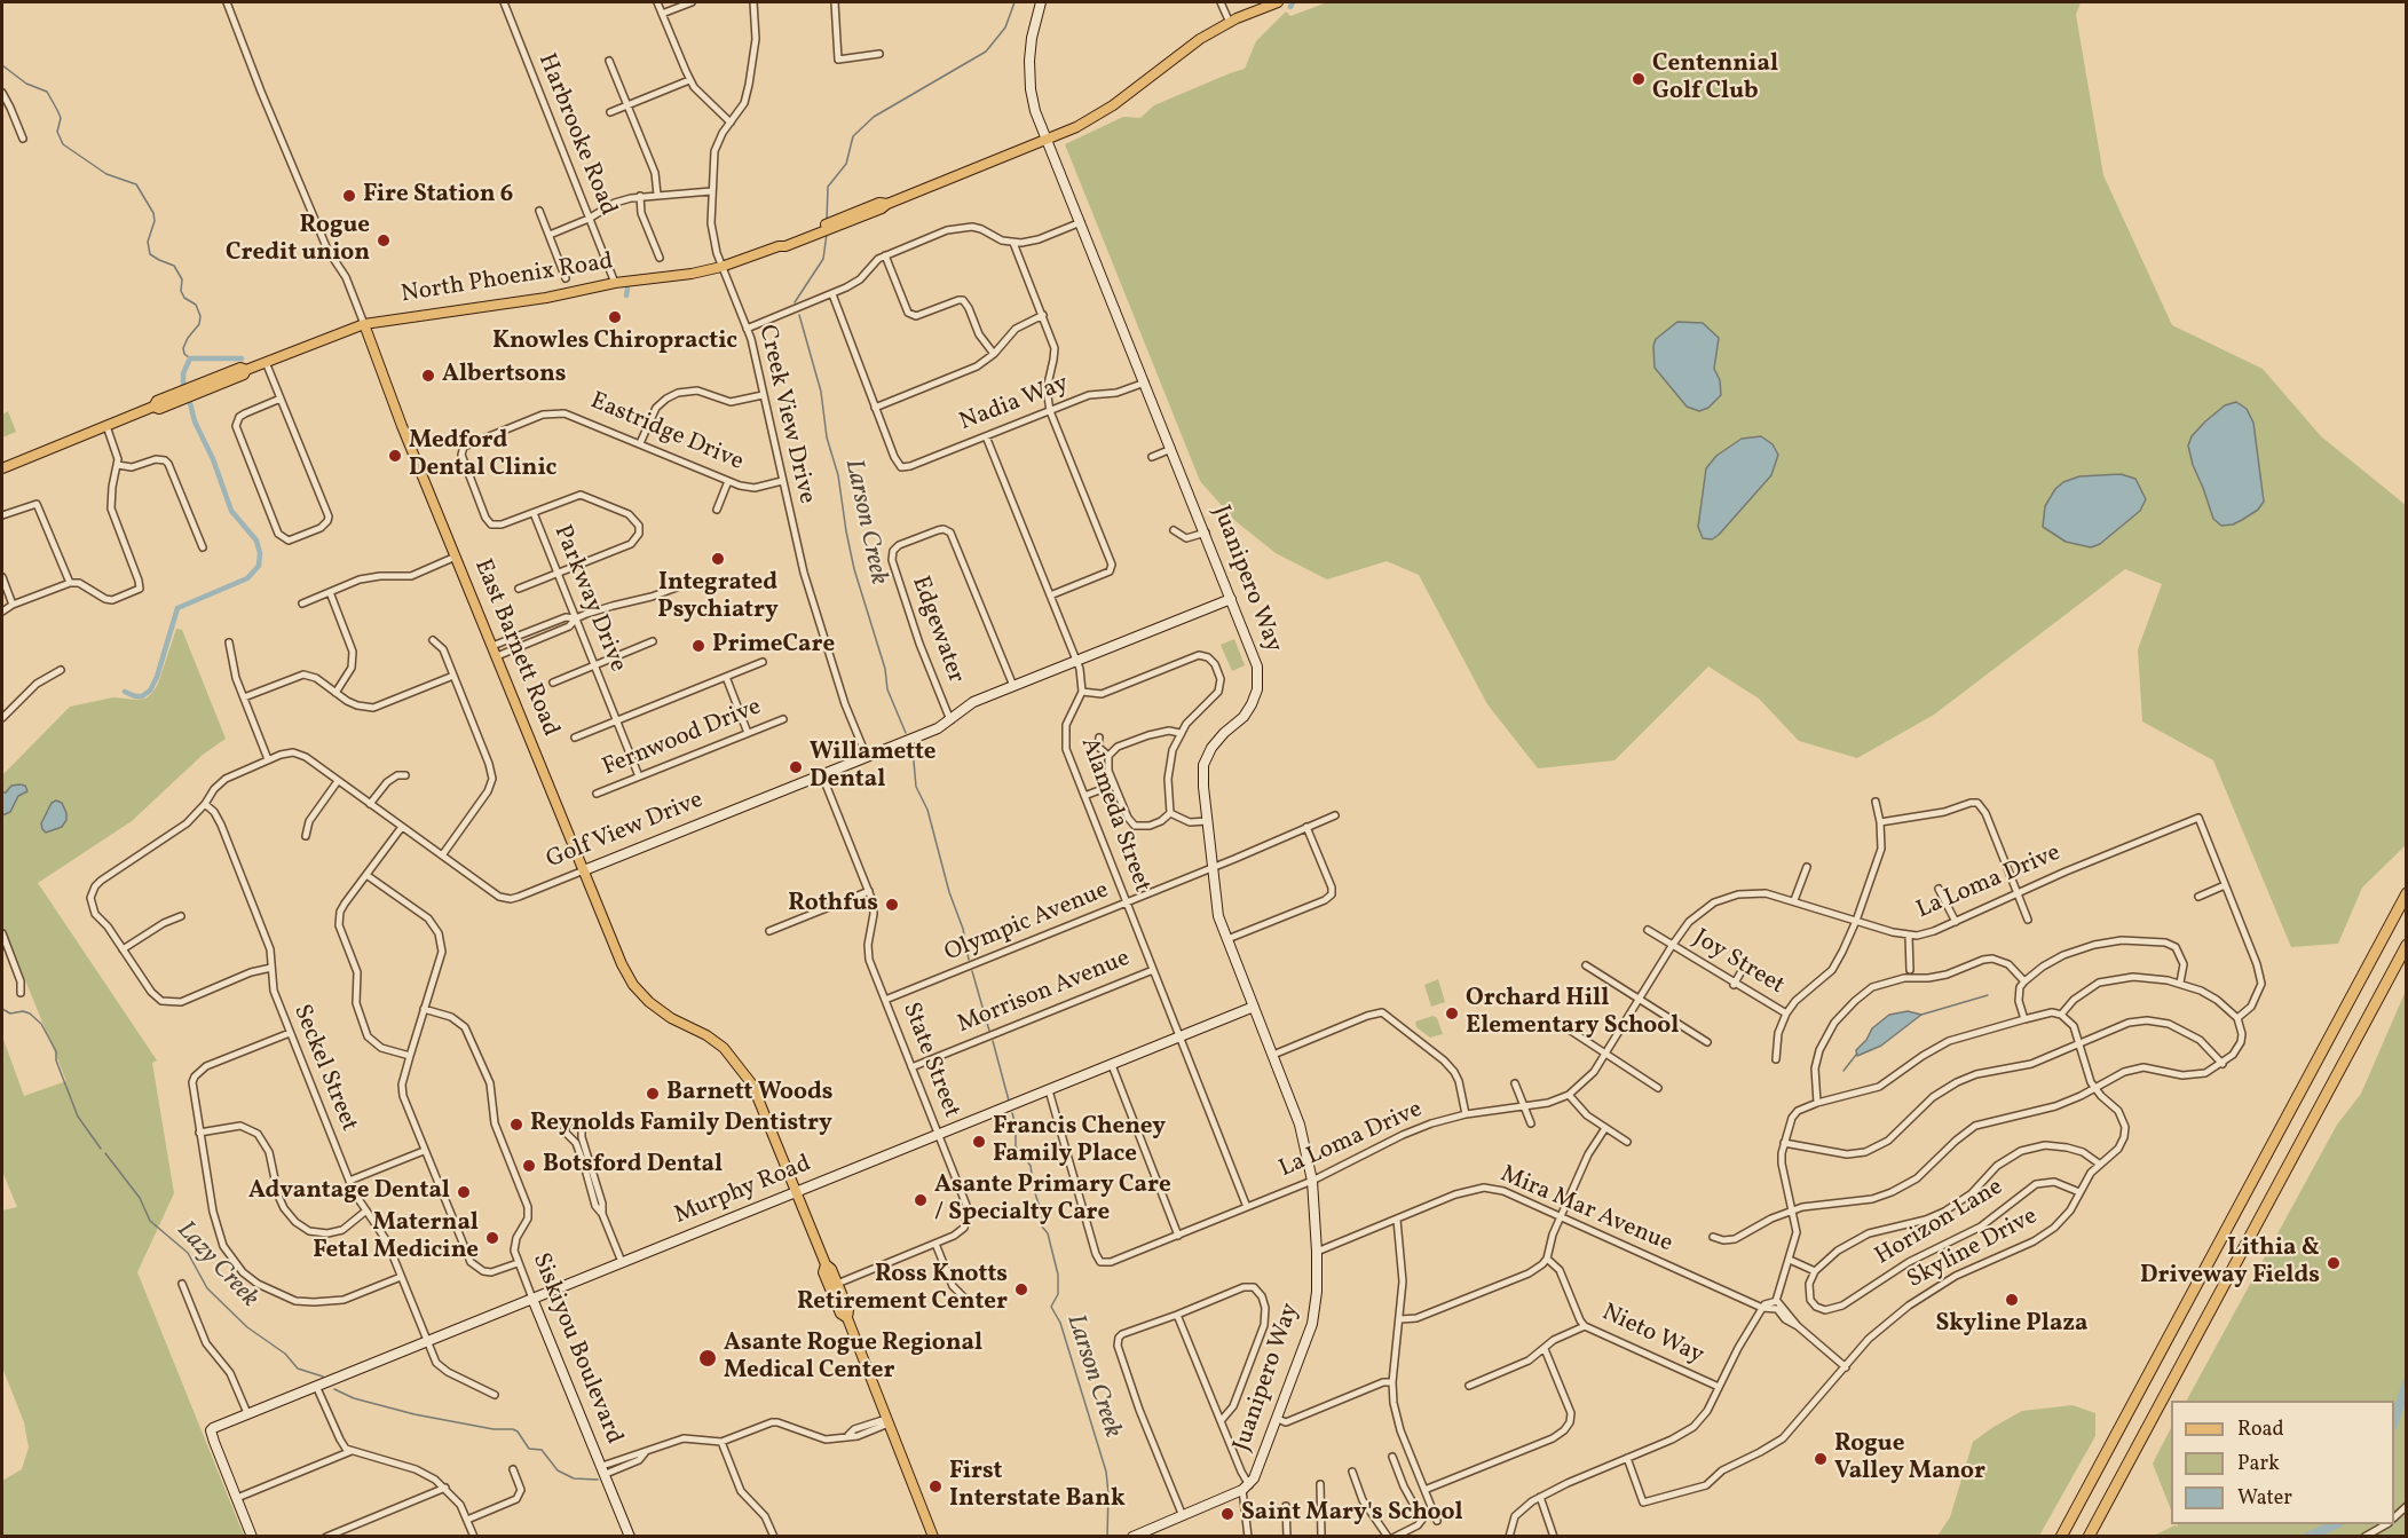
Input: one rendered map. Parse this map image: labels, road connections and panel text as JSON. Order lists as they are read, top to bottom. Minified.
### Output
{"streets":{"main road":["North Phoenix Road","East Barnett Road"],"street":["Harbrooke Road","Nadia Way","Creek View Drive","Eastridge Drive","Juanipero Way","Parkway Drive","Edgewater","Fernwood Drive","Alameda Street","Golf View Drive","La Loma Drive","Olympic Avenue","Joy Street","Morrison Avenue","State Street","Seckel Street","Murphy Road","Mira Mar Avenue","Horizon Lane","Skyline Drive","Nieto Way","Siskiyou Boulevard"]},"crossings":[["Harbrooke Road","North Phoenix Road"],["North Phoenix Road","Creek View Drive"],["North Phoenix Road","Juanipero Way"],["North Phoenix Road","East Barnett Road"],["Nadia Way","Juanipero Way"],["Creek View Drive","Eastridge Drive"],["Creek View Drive","Golf View Drive"],["Eastridge Drive","Parkway Drive"],["Juanipero Way","Golf View Drive"],["Juanipero Way","La Loma Drive"],["Juanipero Way","Olympic Avenue"],["Juanipero Way","Murphy Road"],["Juanipero Way","Mira Mar Avenue"],["Parkway Drive","Fernwood Drive"],["Edgewater","Golf View Drive"],["East Barnett Road","Golf View Drive"],["East Barnett Road","State Street"],["East Barnett Road","Murphy Road"],["Alameda Street","La Loma Drive"],["Alameda Street","Olympic Avenue"],["Alameda Street","Morrison Avenue"],["Alameda Street","Murphy Road"],["Golf View Drive","State Street"],["Golf View Drive","Seckel Street"],["La Loma Drive","Joy Street"],["La Loma Drive","Murphy Road"],["Olympic Avenue","State Street"],["Morrison Avenue","State Street"],["State Street","Murphy Road"],["Seckel Street","Murphy Road"],["Murphy Road","Siskiyou Boulevard"],["Mira Mar Avenue","Skyline Drive"],["Horizon Lane","Skyline Drive"]],"water":["Larson Creek","Lazy Creek"],"places":["Centennial Golf Club","Fire Station 6","Rogue Credit union","Knowles Chiropractic","Albertsons","Medford Dental Clinic","Integrated Psychiatry","PrimeCare","Willamette Dental","Rothfus","Orchard Hill Elementary School","Barnett Woods","Reynolds Family Dentistry","Francis Cheney Family Place","Botsford Dental","Advantage Dental","Asante Primary Care / Specialty Care","Maternal Fetal Medicine","Lithia & Driveway Fields","Ross Knotts Retirement Center","Skyline Plaza","Asante Rogue Regional Medical Center","Rogue Valley Manor","First Interstate Bank","Saint Mary's School"],"legend":["Road","Park","Water"]}
